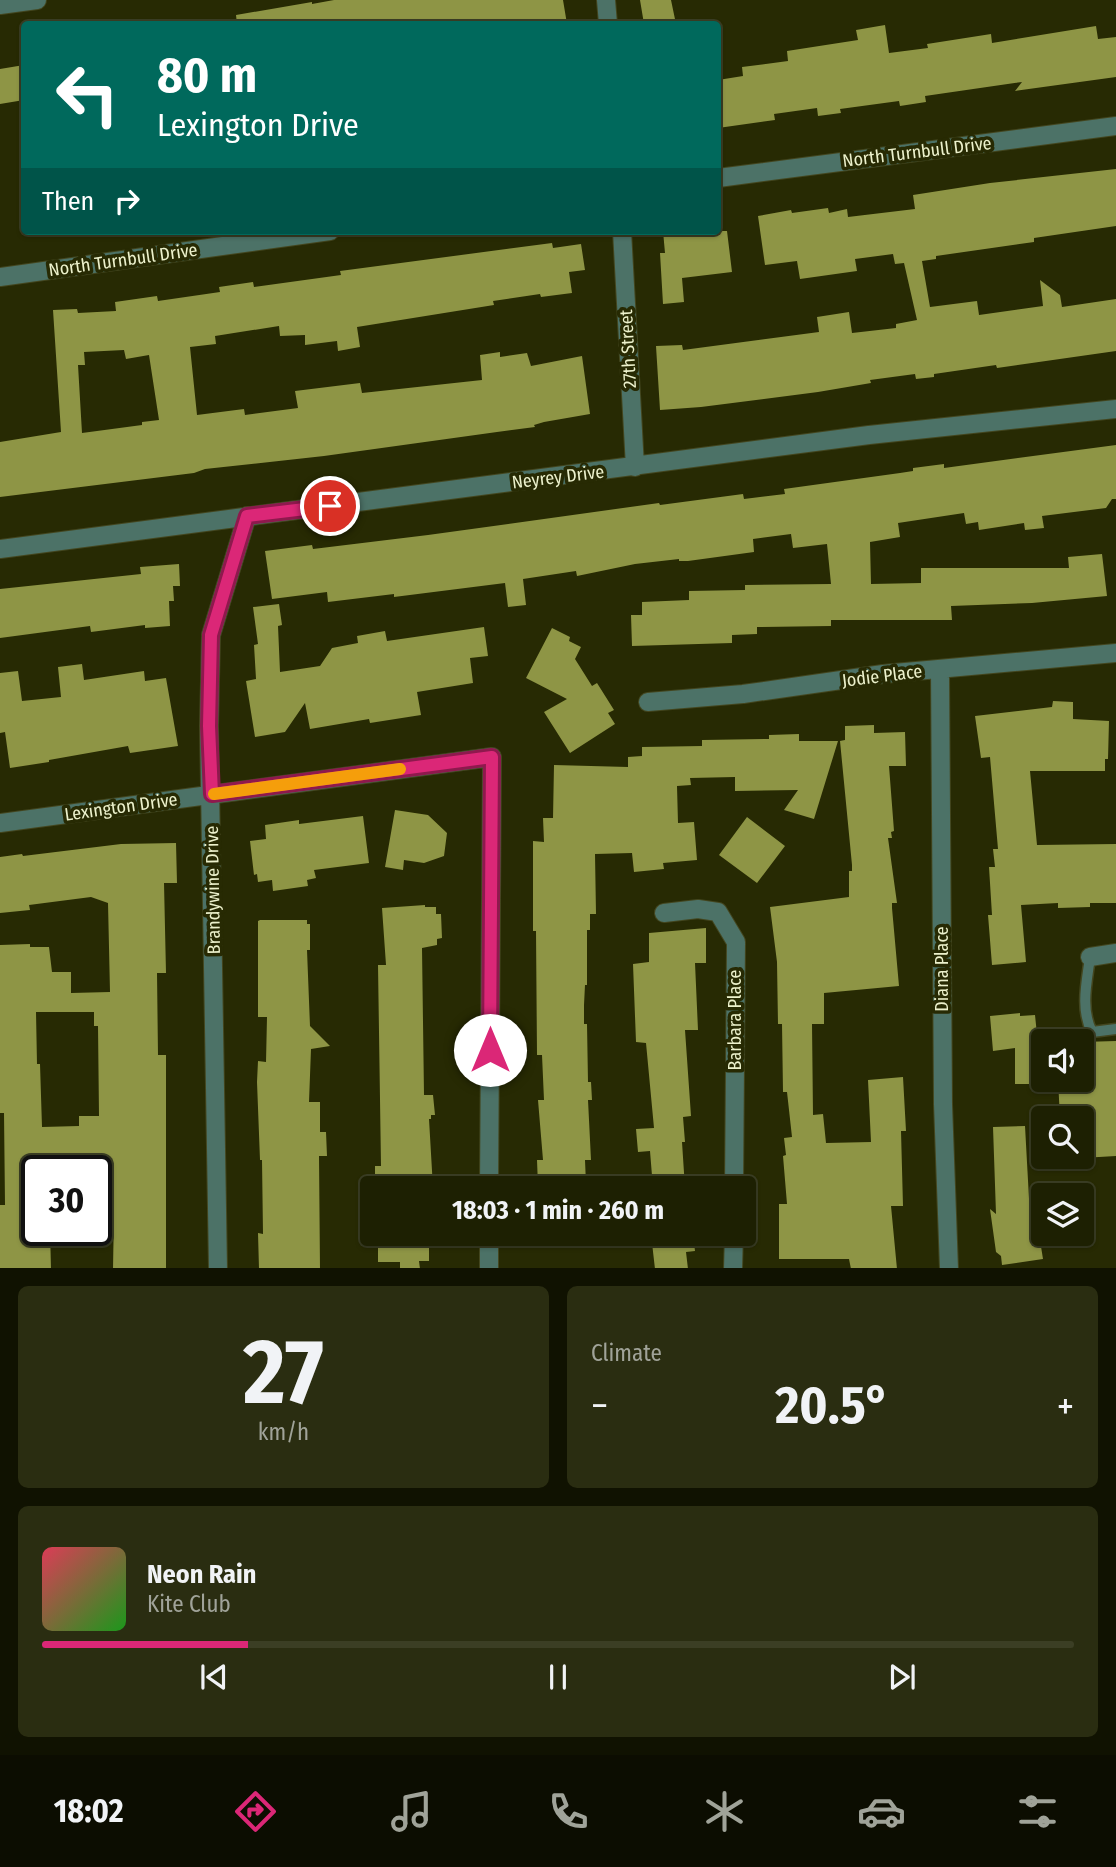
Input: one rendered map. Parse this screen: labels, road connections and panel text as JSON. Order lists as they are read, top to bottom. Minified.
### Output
{"streets":{"street":["North Turnbull Drive","27th Street","Neyrey Drive","Jodie Place","Lexington Drive","Brandywine Drive","Diana Place","Barbara Place"]},"crossings":[["27th Street","Neyrey Drive"],["Neyrey Drive","Brandywine Drive"],["Jodie Place","Diana Place"],["Lexington Drive","Brandywine Drive"]],"page":{"turn":["80 m","Lexington Drive"],"then":"Then","limit":"30","trip":"18:03 · 1 min · 260 m","tile":[["27","km/h"],"Climate"],"heat":["−","20.5°","+"],"song":["Neon Rain","Kite Club"],"tabs":"18:02"}}
